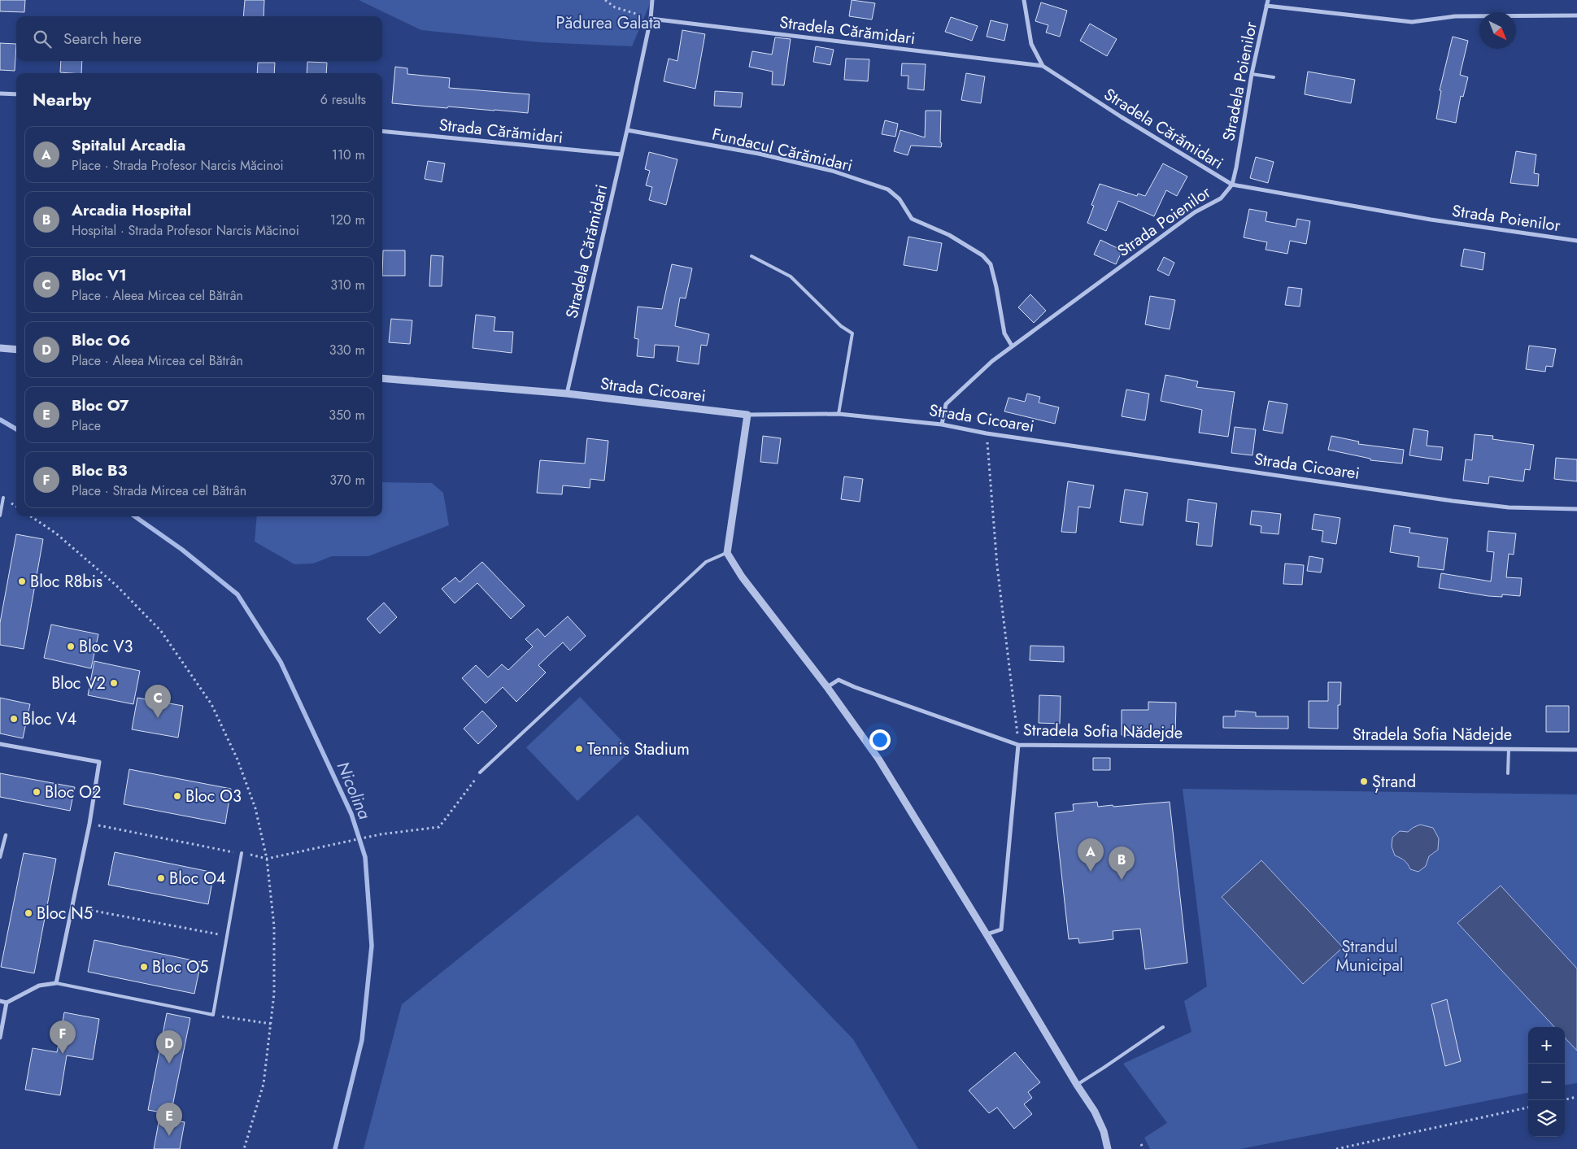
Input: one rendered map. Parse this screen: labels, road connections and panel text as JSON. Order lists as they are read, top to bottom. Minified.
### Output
{"streets":{"street":["Stradela Cărămidari","Stradela Poienilor","Strada Cărămidari","Fundacul Cărămidari","Strada Poienilor","Strada Cicoarei","Stradela Sofia Nădejde"]},"crossings":[["Stradela Cărămidari","Stradela Poienilor"],["Stradela Cărămidari","Strada Cărămidari"],["Stradela Cărămidari","Fundacul Cărămidari"],["Stradela Cărămidari","Strada Poienilor"],["Stradela Cărămidari","Strada Cicoarei"],["Stradela Poienilor","Strada Poienilor"],["Fundacul Cărămidari","Strada Poienilor"],["Strada Poienilor","Strada Cicoarei"]],"water":["Nicolina"],"parks":["Pădurea Galata","Ștrandul Municipal"],"places":["Bloc R8bis","Bloc V3","Bloc V2","Bloc V4","Tennis Stadium","Ștrand","Bloc O2","Bloc O3","Bloc O4","Bloc N5","Bloc O5"],"north":"bottom right","page":{"search":"Search here","heading":["Nearby","6 results"],"list":[{"mark":"A","name":"Spitalul Arcadia","note":"Place · Strada Profesor Narcis Măcinoi","value":"110 m"},{"mark":"B","name":"Arcadia Hospital","note":"Hospital · Strada Profesor Narcis Măcinoi","value":"120 m"},{"mark":"C","name":"Bloc V1","note":"Place · Aleea Mircea cel Bătrân","value":"310 m"},{"mark":"D","name":"Bloc O6","note":"Place · Aleea Mircea cel Bătrân","value":"330 m"},{"mark":"E","name":"Bloc O7","note":"Place","value":"350 m"},{"mark":"F","name":"Bloc B3","note":"Place · Strada Mircea cel Bătrân","value":"370 m"}],"pins":["C","A","B","F","D","E"],"map_buttons":["+","−"]}}
